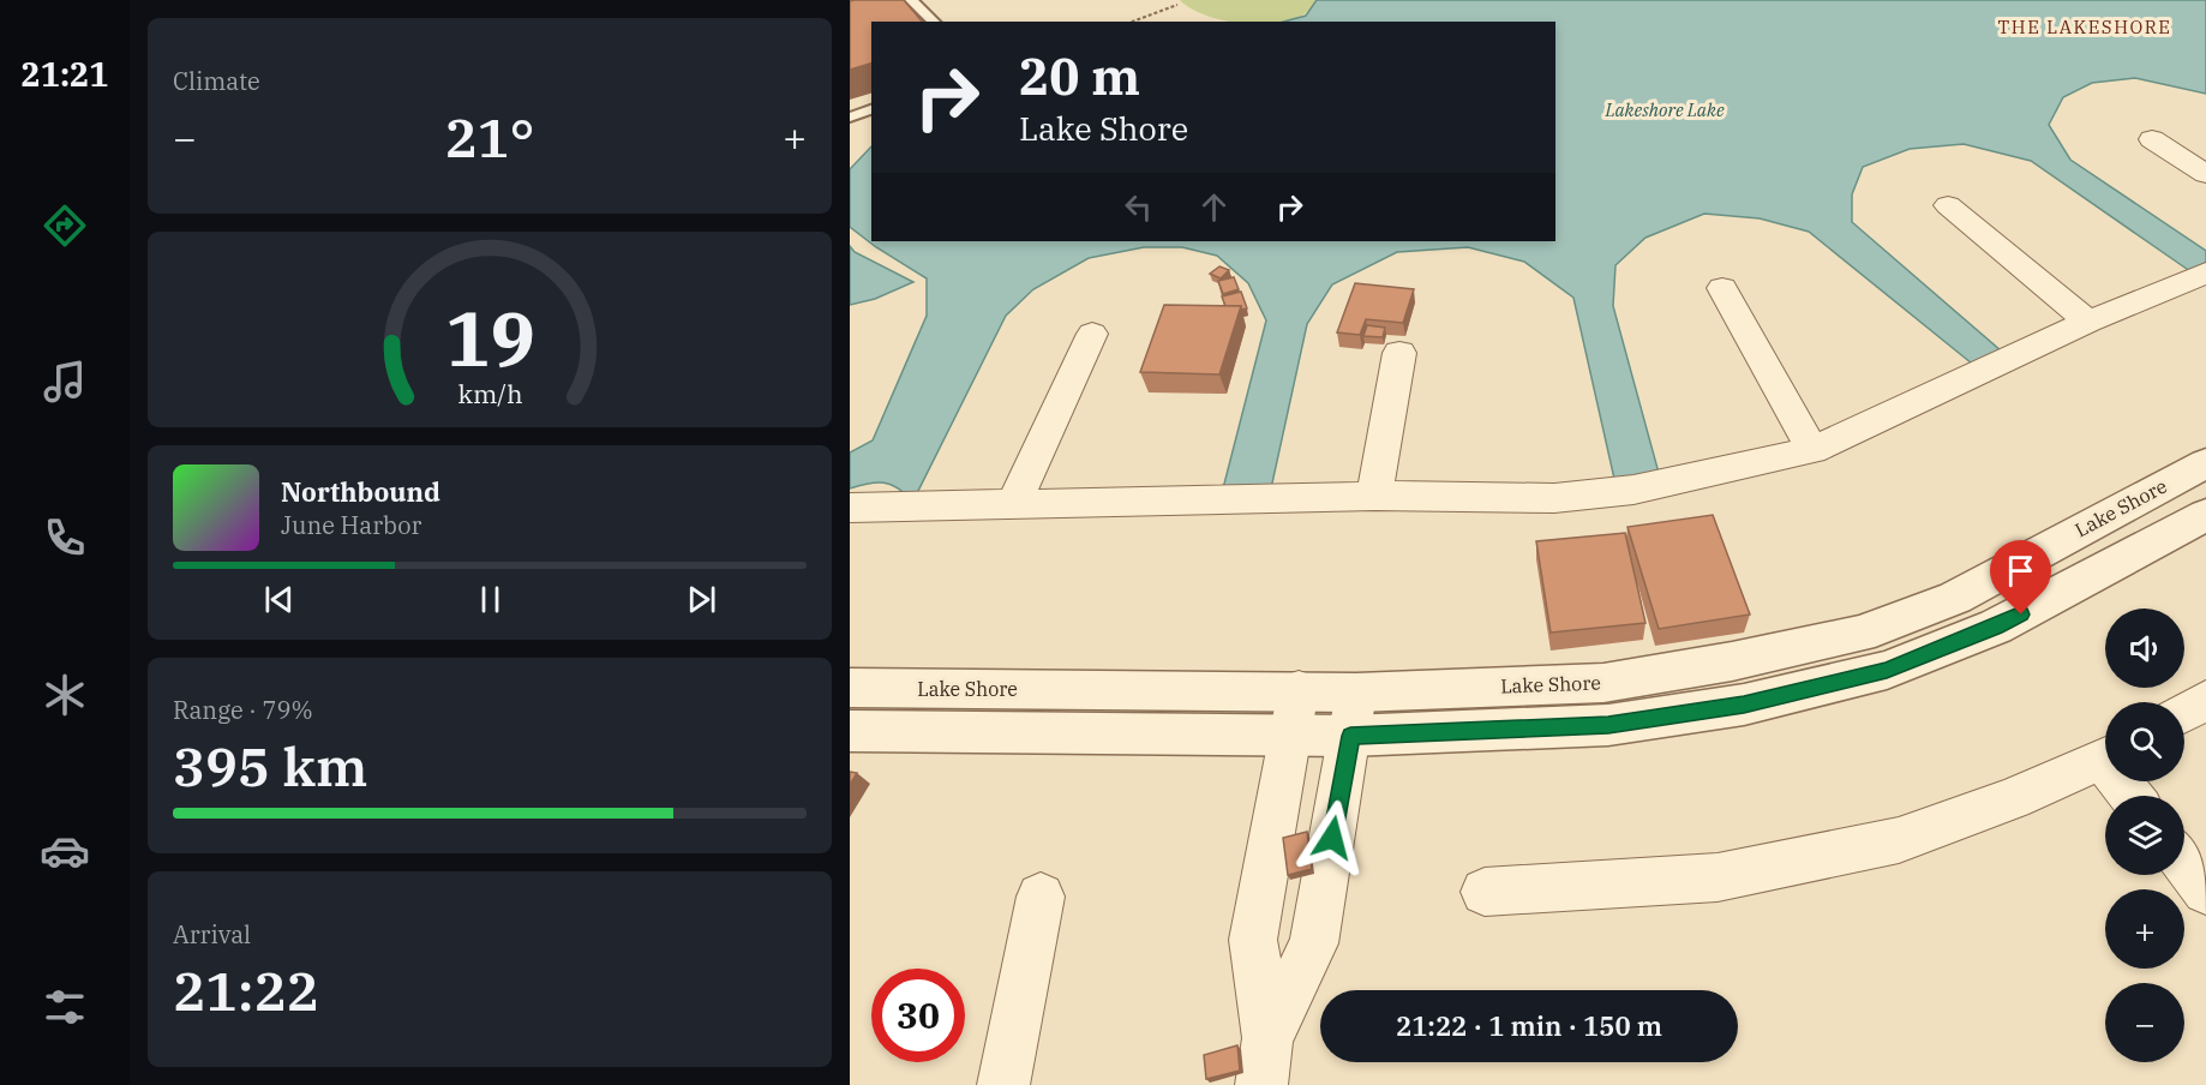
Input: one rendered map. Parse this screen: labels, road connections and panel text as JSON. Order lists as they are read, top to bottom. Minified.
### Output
{"streets":{"street":["Lake Shore"]},"districts":["THE LAKESHORE"],"water":["Lakeshore Lake"],"page":{"tabs":"21:21","tile":["Climate",["Range · 79%","395 km"],["Arrival","21:22"]],"turn":["20 m","Lake Shore"],"heat":["−","21°","+"],"song":["Northbound","June Harbor"],"map_buttons":["+","−"],"limit":"30","trip":"21:22 · 1 min · 150 m","gauge":["19","km/h"]}}
